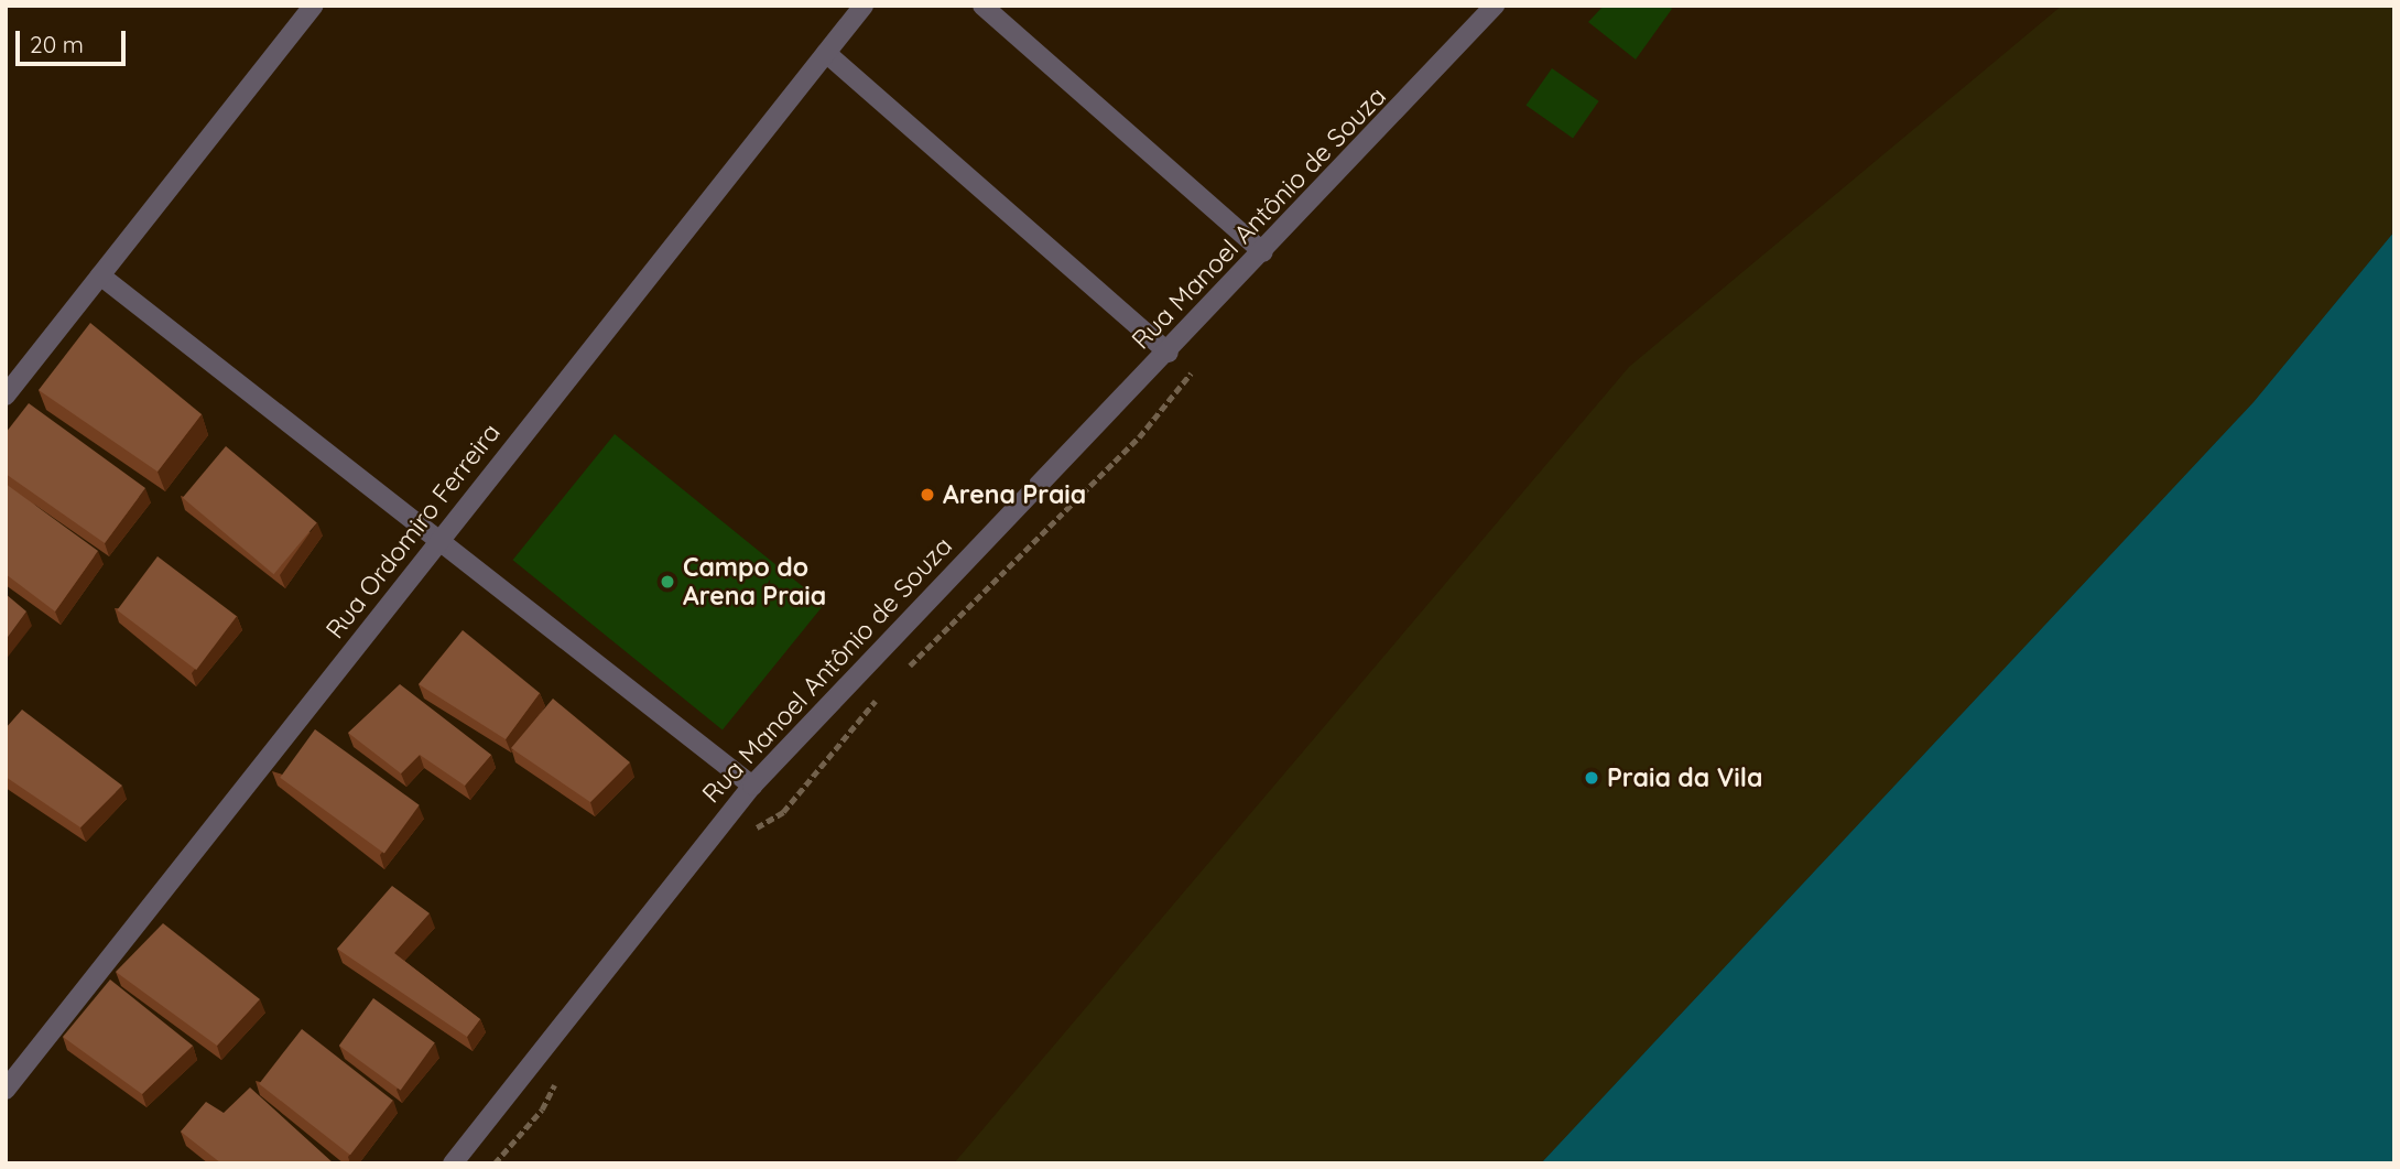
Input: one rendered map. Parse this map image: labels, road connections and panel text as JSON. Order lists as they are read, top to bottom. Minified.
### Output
{"streets":{"street":["Rua Manoel Antônio de Souza","Rua Ordomiro Ferreira"]},"places":["Arena Praia","Campo do Arena Praia","Praia da Vila"],"scale_bar":"20 m"}
